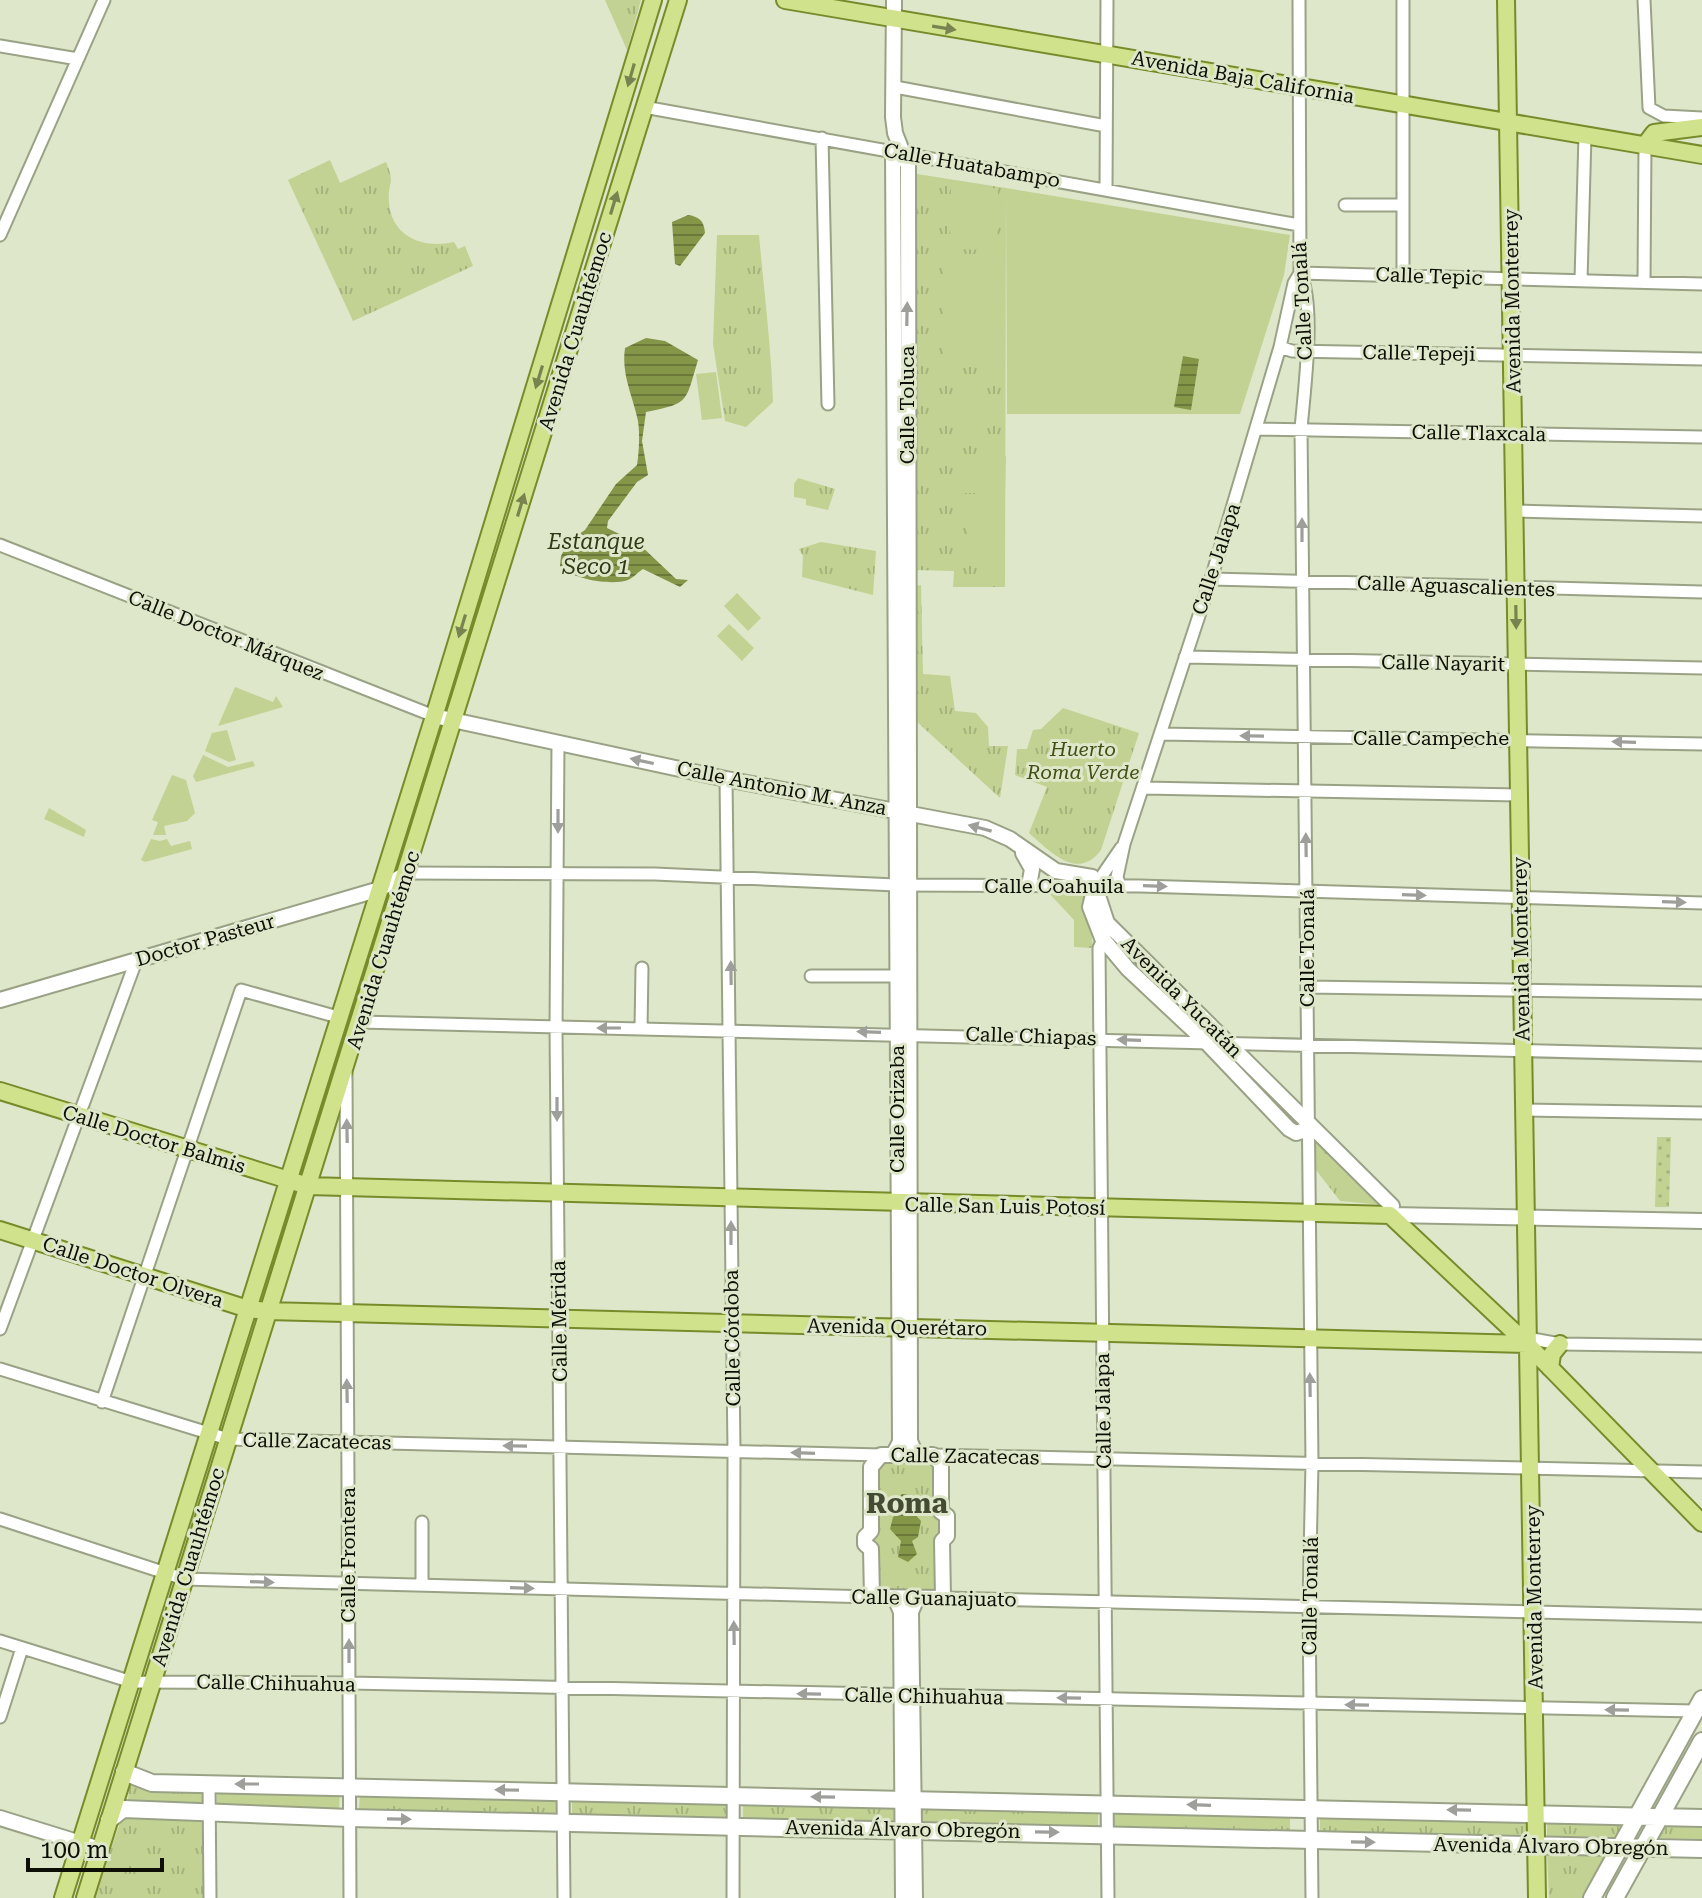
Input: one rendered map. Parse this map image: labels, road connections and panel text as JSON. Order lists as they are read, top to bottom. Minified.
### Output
{"streets":{"main road":["Avenida Baja California","Avenida Monterrey","Avenida Cuauhtémoc","Avenida Yucatán","Calle Doctor Balmis","Calle San Luis Potosí","Calle Doctor Olvera","Avenida Querétaro","Avenida Álvaro Obregón"],"street":["Calle Huatabampo","Calle Tepic","Calle Tonalá","Calle Tepeji","Calle Toluca","Calle Tlaxcala","Calle Jalapa","Calle Aguascalientes","Calle Doctor Márquez","Calle Nayarit","Calle Campeche","Calle Antonio M. Anza","Calle Coahuila","Doctor Pasteur","Calle Chiapas","Calle Orizaba","Calle Mérida","Calle Córdoba","Calle Zacatecas","Calle Frontera","Calle Guanajuato","Calle Chihuahua"]},"crossings":[["Avenida Baja California","Calle Tonalá"],["Avenida Baja California","Avenida Monterrey"],["Avenida Baja California","Calle Toluca"],["Calle Huatabampo","Calle Tonalá"],["Calle Huatabampo","Avenida Cuauhtémoc"],["Calle Huatabampo","Calle Toluca"],["Calle Tepic","Calle Tonalá"],["Calle Tepic","Avenida Monterrey"],["Calle Tepic","Calle Jalapa"],["Calle Tonalá","Calle Tepeji"],["Calle Tonalá","Calle Tlaxcala"],["Calle Tonalá","Calle Jalapa"],["Calle Tonalá","Calle Aguascalientes"],["Calle Tonalá","Calle Nayarit"],["Calle Tonalá","Calle Campeche"],["Calle Tonalá","Calle Coahuila"],["Calle Tonalá","Avenida Yucatán"],["Calle Tonalá","Calle Chiapas"],["Calle Tonalá","Calle San Luis Potosí"],["Calle Tonalá","Avenida Querétaro"],["Calle Tonalá","Calle Zacatecas"],["Calle Tonalá","Calle Guanajuato"],["Calle Tonalá","Calle Chihuahua"],["Calle Tonalá","Avenida Álvaro Obregón"],["Avenida Monterrey","Calle Tepeji"],["Avenida Monterrey","Calle Tlaxcala"],["Avenida Monterrey","Calle Aguascalientes"],["Avenida Monterrey","Calle Nayarit"],["Avenida Monterrey","Calle Campeche"],["Avenida Monterrey","Calle Coahuila"],["Avenida Monterrey","Avenida Yucatán"],["Avenida Monterrey","Calle Chiapas"],["Avenida Monterrey","Calle San Luis Potosí"],["Avenida Monterrey","Avenida Querétaro"],["Avenida Monterrey","Calle Zacatecas"],["Avenida Monterrey","Calle Guanajuato"],["Avenida Monterrey","Calle Chihuahua"],["Avenida Monterrey","Avenida Álvaro Obregón"],["Avenida Cuauhtémoc","Calle Doctor Márquez"],["Avenida Cuauhtémoc","Calle Antonio M. Anza"],["Avenida Cuauhtémoc","Calle Coahuila"],["Avenida Cuauhtémoc","Doctor Pasteur"],["Avenida Cuauhtémoc","Calle Chiapas"],["Avenida Cuauhtémoc","Calle Doctor Balmis"],["Avenida Cuauhtémoc","Calle San Luis Potosí"],["Avenida Cuauhtémoc","Calle Doctor Olvera"],["Avenida Cuauhtémoc","Avenida Querétaro"],["Avenida Cuauhtémoc","Calle Zacatecas"],["Avenida Cuauhtémoc","Calle Frontera"],["Avenida Cuauhtémoc","Calle Guanajuato"],["Avenida Cuauhtémoc","Calle Chihuahua"],["Avenida Cuauhtémoc","Avenida Álvaro Obregón"],["Calle Tepeji","Calle Jalapa"],["Calle Toluca","Calle Antonio M. Anza"],["Calle Toluca","Calle Orizaba"],["Calle Tlaxcala","Calle Jalapa"],["Calle Jalapa","Calle Aguascalientes"],["Calle Jalapa","Calle Nayarit"],["Calle Jalapa","Calle Campeche"],["Calle Jalapa","Calle Antonio M. Anza"],["Calle Jalapa","Calle Coahuila"],["Calle Jalapa","Avenida Yucatán"],["Calle Jalapa","Calle Chiapas"],["Calle Jalapa","Calle San Luis Potosí"],["Calle Jalapa","Avenida Querétaro"],["Calle Jalapa","Calle Zacatecas"],["Calle Jalapa","Calle Guanajuato"],["Calle Jalapa","Calle Chihuahua"],["Calle Jalapa","Avenida Álvaro Obregón"],["Calle Doctor Márquez","Calle Antonio M. Anza"],["Calle Antonio M. Anza","Calle Coahuila"],["Calle Antonio M. Anza","Avenida Yucatán"],["Calle Antonio M. Anza","Calle Orizaba"],["Calle Antonio M. Anza","Calle Mérida"],["Calle Antonio M. Anza","Calle Córdoba"],["Calle Coahuila","Doctor Pasteur"],["Calle Coahuila","Avenida Yucatán"],["Calle Coahuila","Calle Orizaba"],["Calle Coahuila","Calle Mérida"],["Calle Coahuila","Calle Córdoba"],["Avenida Yucatán","Calle Chiapas"],["Avenida Yucatán","Calle San Luis Potosí"],["Avenida Yucatán","Avenida Querétaro"],["Calle Chiapas","Calle Orizaba"],["Calle Chiapas","Calle Mérida"],["Calle Chiapas","Calle Córdoba"],["Calle Orizaba","Calle San Luis Potosí"],["Calle Orizaba","Avenida Querétaro"],["Calle Orizaba","Calle Zacatecas"],["Calle Orizaba","Calle Guanajuato"],["Calle Doctor Balmis","Calle San Luis Potosí"],["Calle San Luis Potosí","Calle Mérida"],["Calle San Luis Potosí","Calle Córdoba"],["Calle San Luis Potosí","Calle Frontera"],["Calle Doctor Olvera","Avenida Querétaro"],["Calle Mérida","Avenida Querétaro"],["Calle Mérida","Calle Zacatecas"],["Calle Mérida","Calle Guanajuato"],["Calle Mérida","Calle Chihuahua"],["Calle Mérida","Avenida Álvaro Obregón"],["Avenida Querétaro","Calle Córdoba"],["Avenida Querétaro","Calle Frontera"],["Calle Córdoba","Calle Zacatecas"],["Calle Córdoba","Calle Guanajuato"],["Calle Córdoba","Calle Chihuahua"],["Calle Córdoba","Avenida Álvaro Obregón"],["Calle Zacatecas","Calle Frontera"],["Calle Frontera","Calle Guanajuato"],["Calle Frontera","Calle Chihuahua"],["Calle Frontera","Avenida Álvaro Obregón"]],"one_way":["Calle Antonio M. Anza","Calle Frontera","Calle Chihuahua"],"districts":["Roma"],"water":["Estanque Seco 1"],"parks":["Huerto Roma Verde"],"scale_bar":"100 m"}
